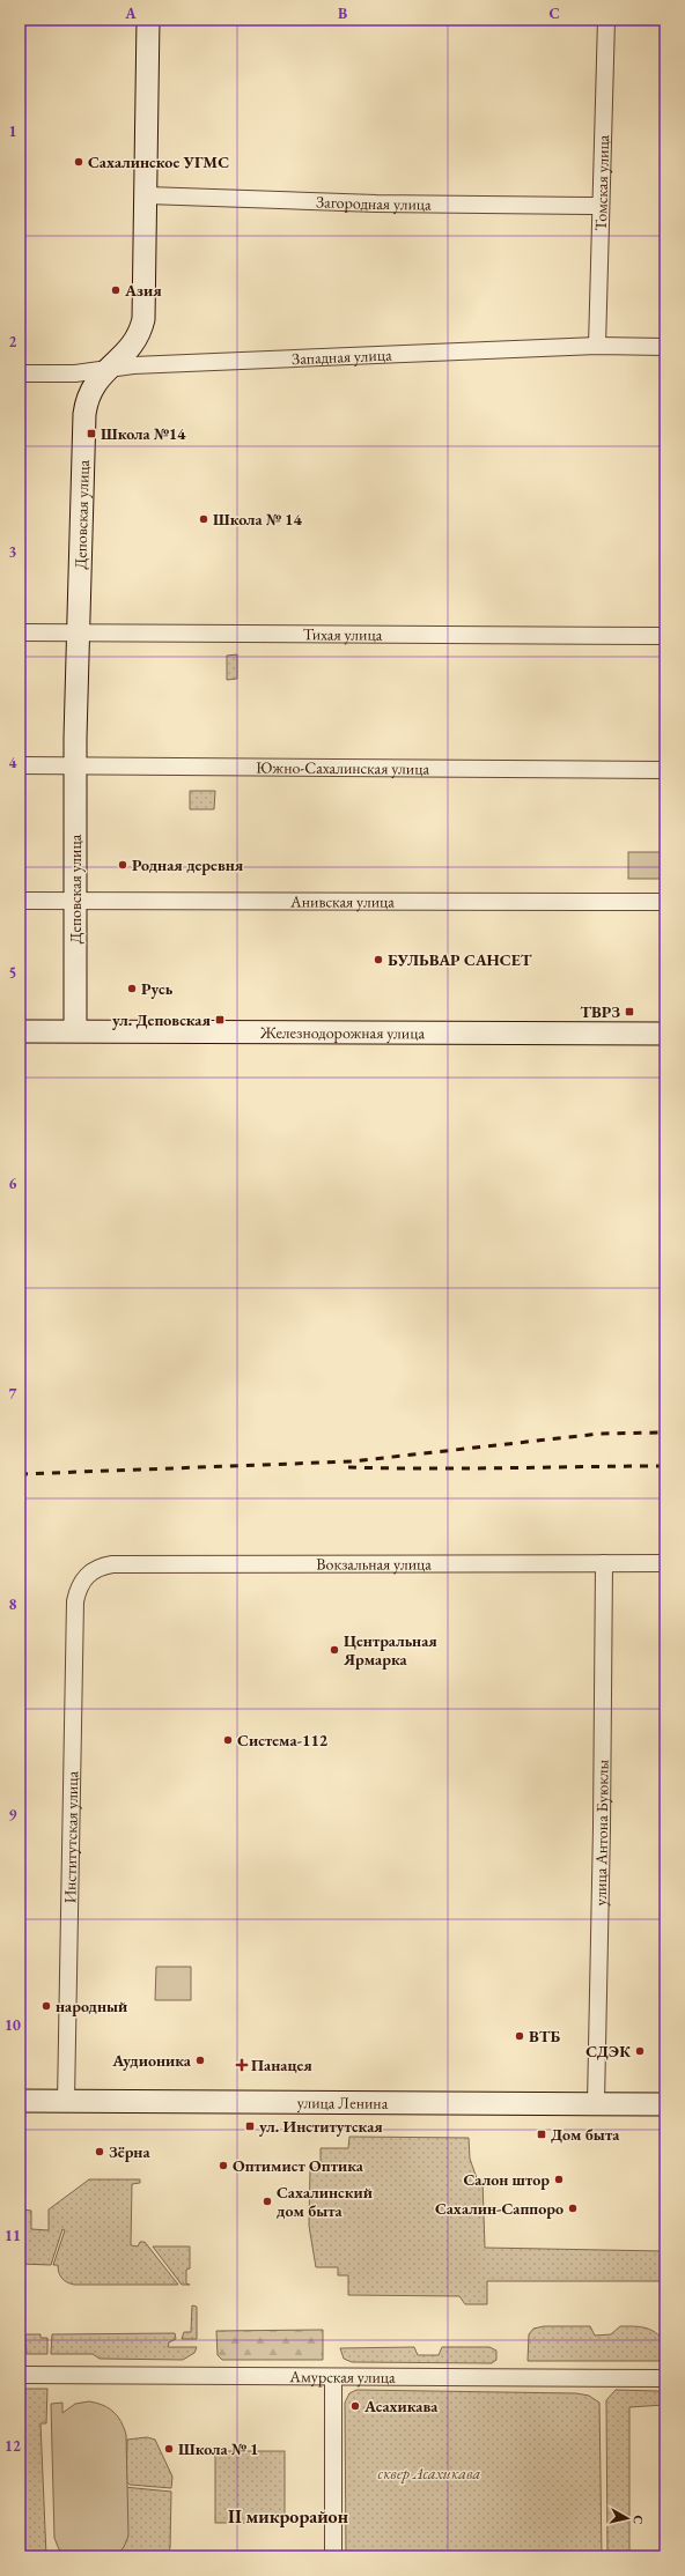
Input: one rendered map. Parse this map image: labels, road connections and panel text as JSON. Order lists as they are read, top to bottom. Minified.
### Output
{"streets":{"main road":["Деповская улица","Железнодорожная улица","улица Ленина"],"street":["Томская улица","Загородная улица","Западная улица","Тихая улица","Южно-Сахалинская улица","Анивская улица","Вокзальная улица","улица Антона Буюклы","Институтская улица","Амурская улица"]},"crossings":[["Томская улица","Загородная улица"],["Томская улица","Западная улица"],["Загородная улица","Деповская улица"],["Западная улица","Деповская улица"],["Деповская улица","Тихая улица"],["Деповская улица","Южно-Сахалинская улица"],["Деповская улица","Анивская улица"],["Деповская улица","Железнодорожная улица"],["Вокзальная улица","улица Антона Буюклы"],["Вокзальная улица","Институтская улица"],["улица Антона Буюклы","улица Ленина"],["Институтская улица","улица Ленина"]],"districts":["II микрорайон"],"parks":["сквер Асахикава"],"places":{"other":["Сахалинское УГМС","Азия","Школа № 14","Родная деревня","БУЛЬВАР САНСЕТ","Русь","Центральная Ярмарка","Система-112","народный","ВТБ","СДЭК","Аудионика","Зёрна","Оптимист Оптика","Салон штор","Сахалинский дом быта","Сахалин-Саппоро","Асахикава","Школа № 1"],"transit":["Школа №14","ТВРЗ","ул. Деповская","ул. Институтская","Дом быта"],"health":["Панацея"]},"north":"right","grid":{"columns":["A","B","C"],"rows":["1","2","3","4","5","6","7","8","9","10","11","12"]}}
